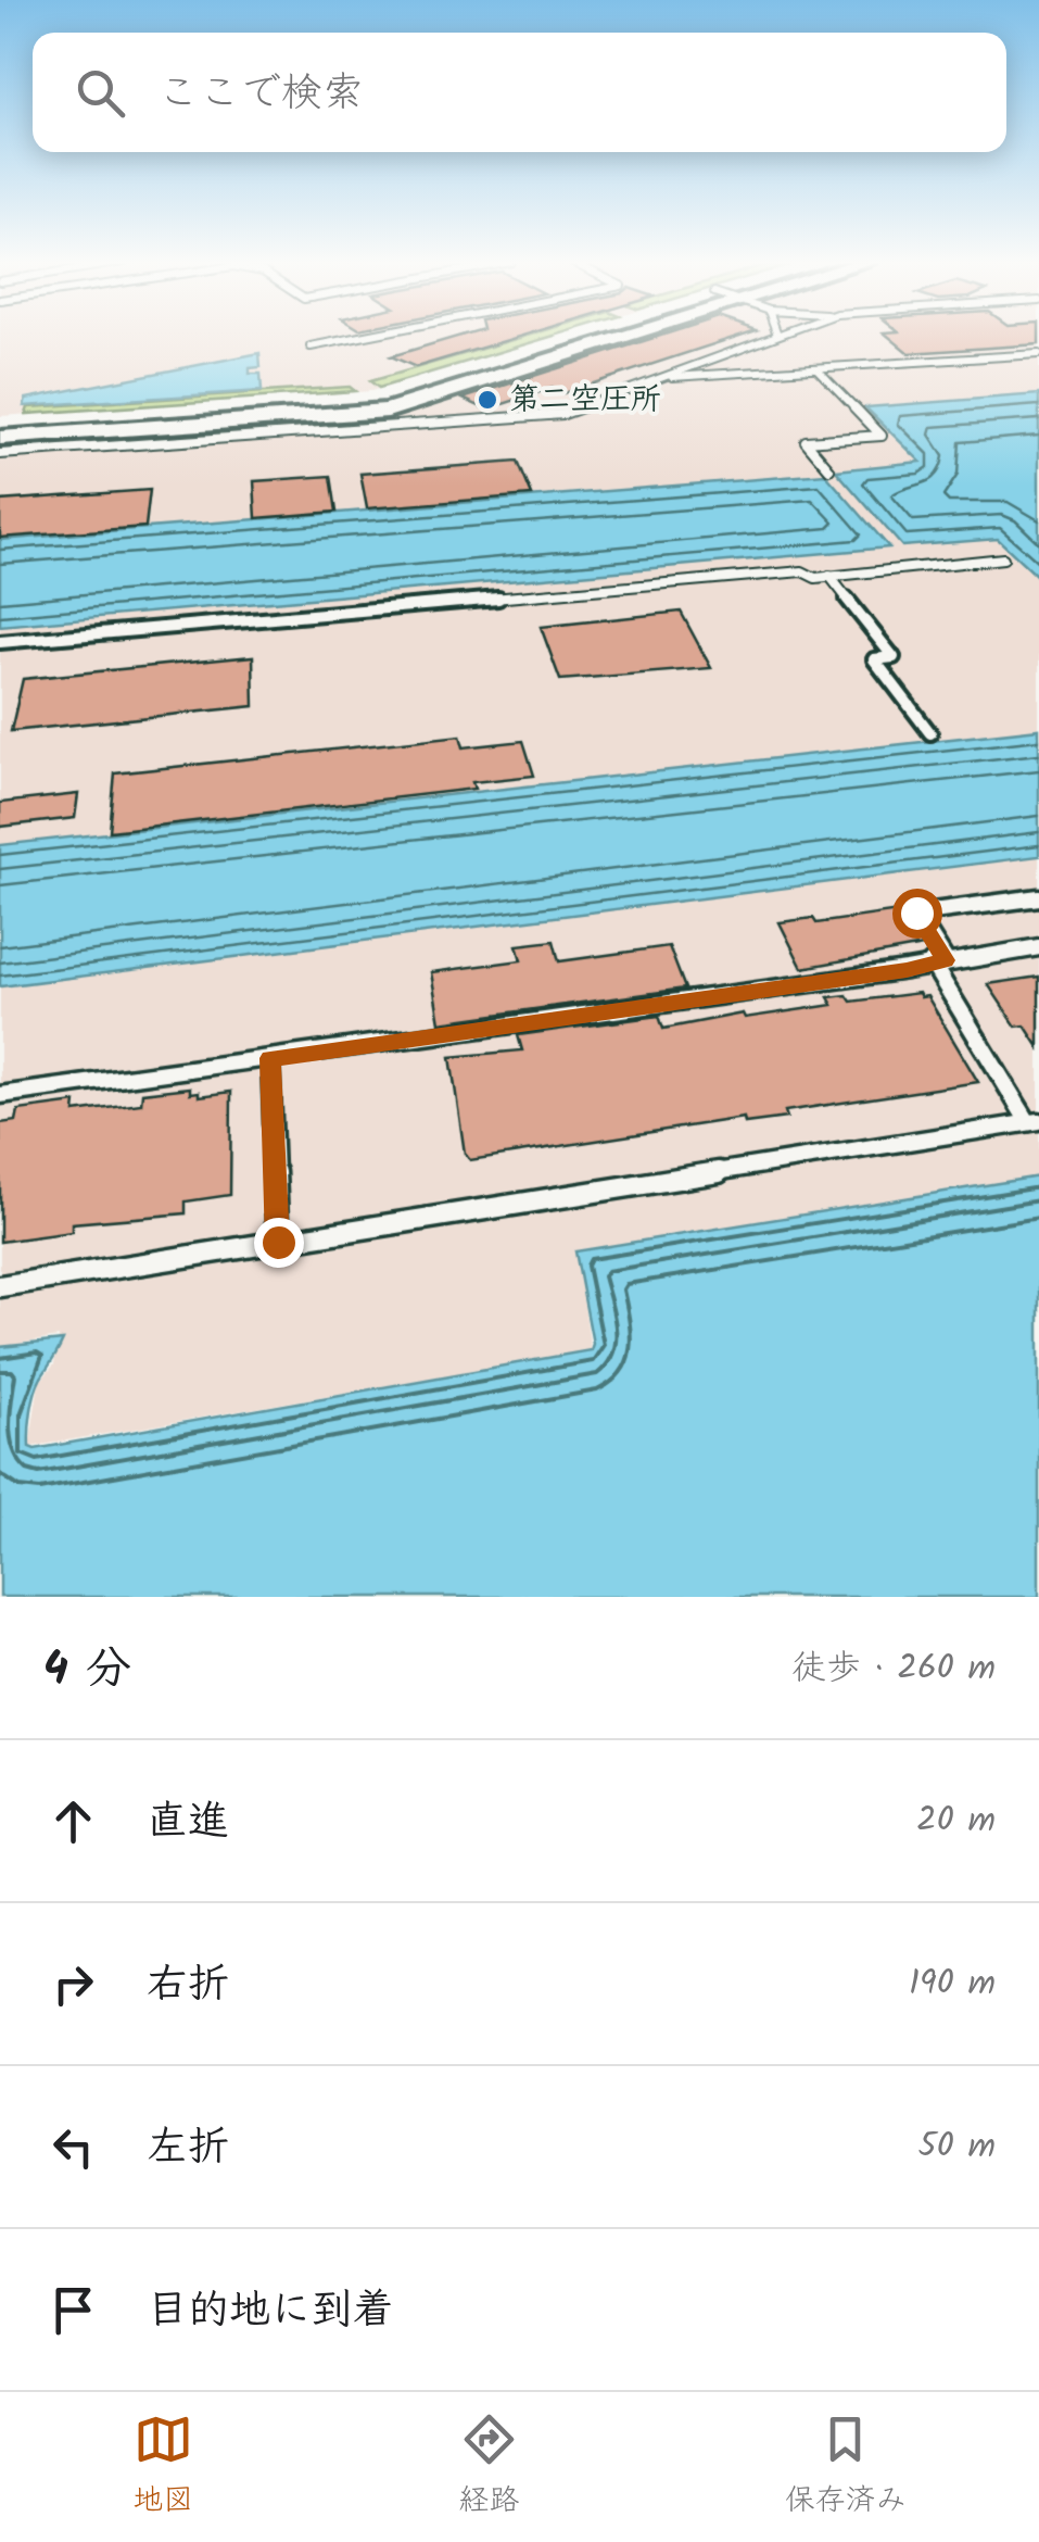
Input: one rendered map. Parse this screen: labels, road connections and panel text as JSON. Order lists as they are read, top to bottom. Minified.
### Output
{"places":["第二空圧所"],"page":{"search":"ここで検索","heading":["4 分","徒歩 · 260 m"],"list":[["直進","20 m"],["右折","190 m"],["左折","50 m"],"目的地に到着"],"nav":["地図","経路","保存済み"]}}
